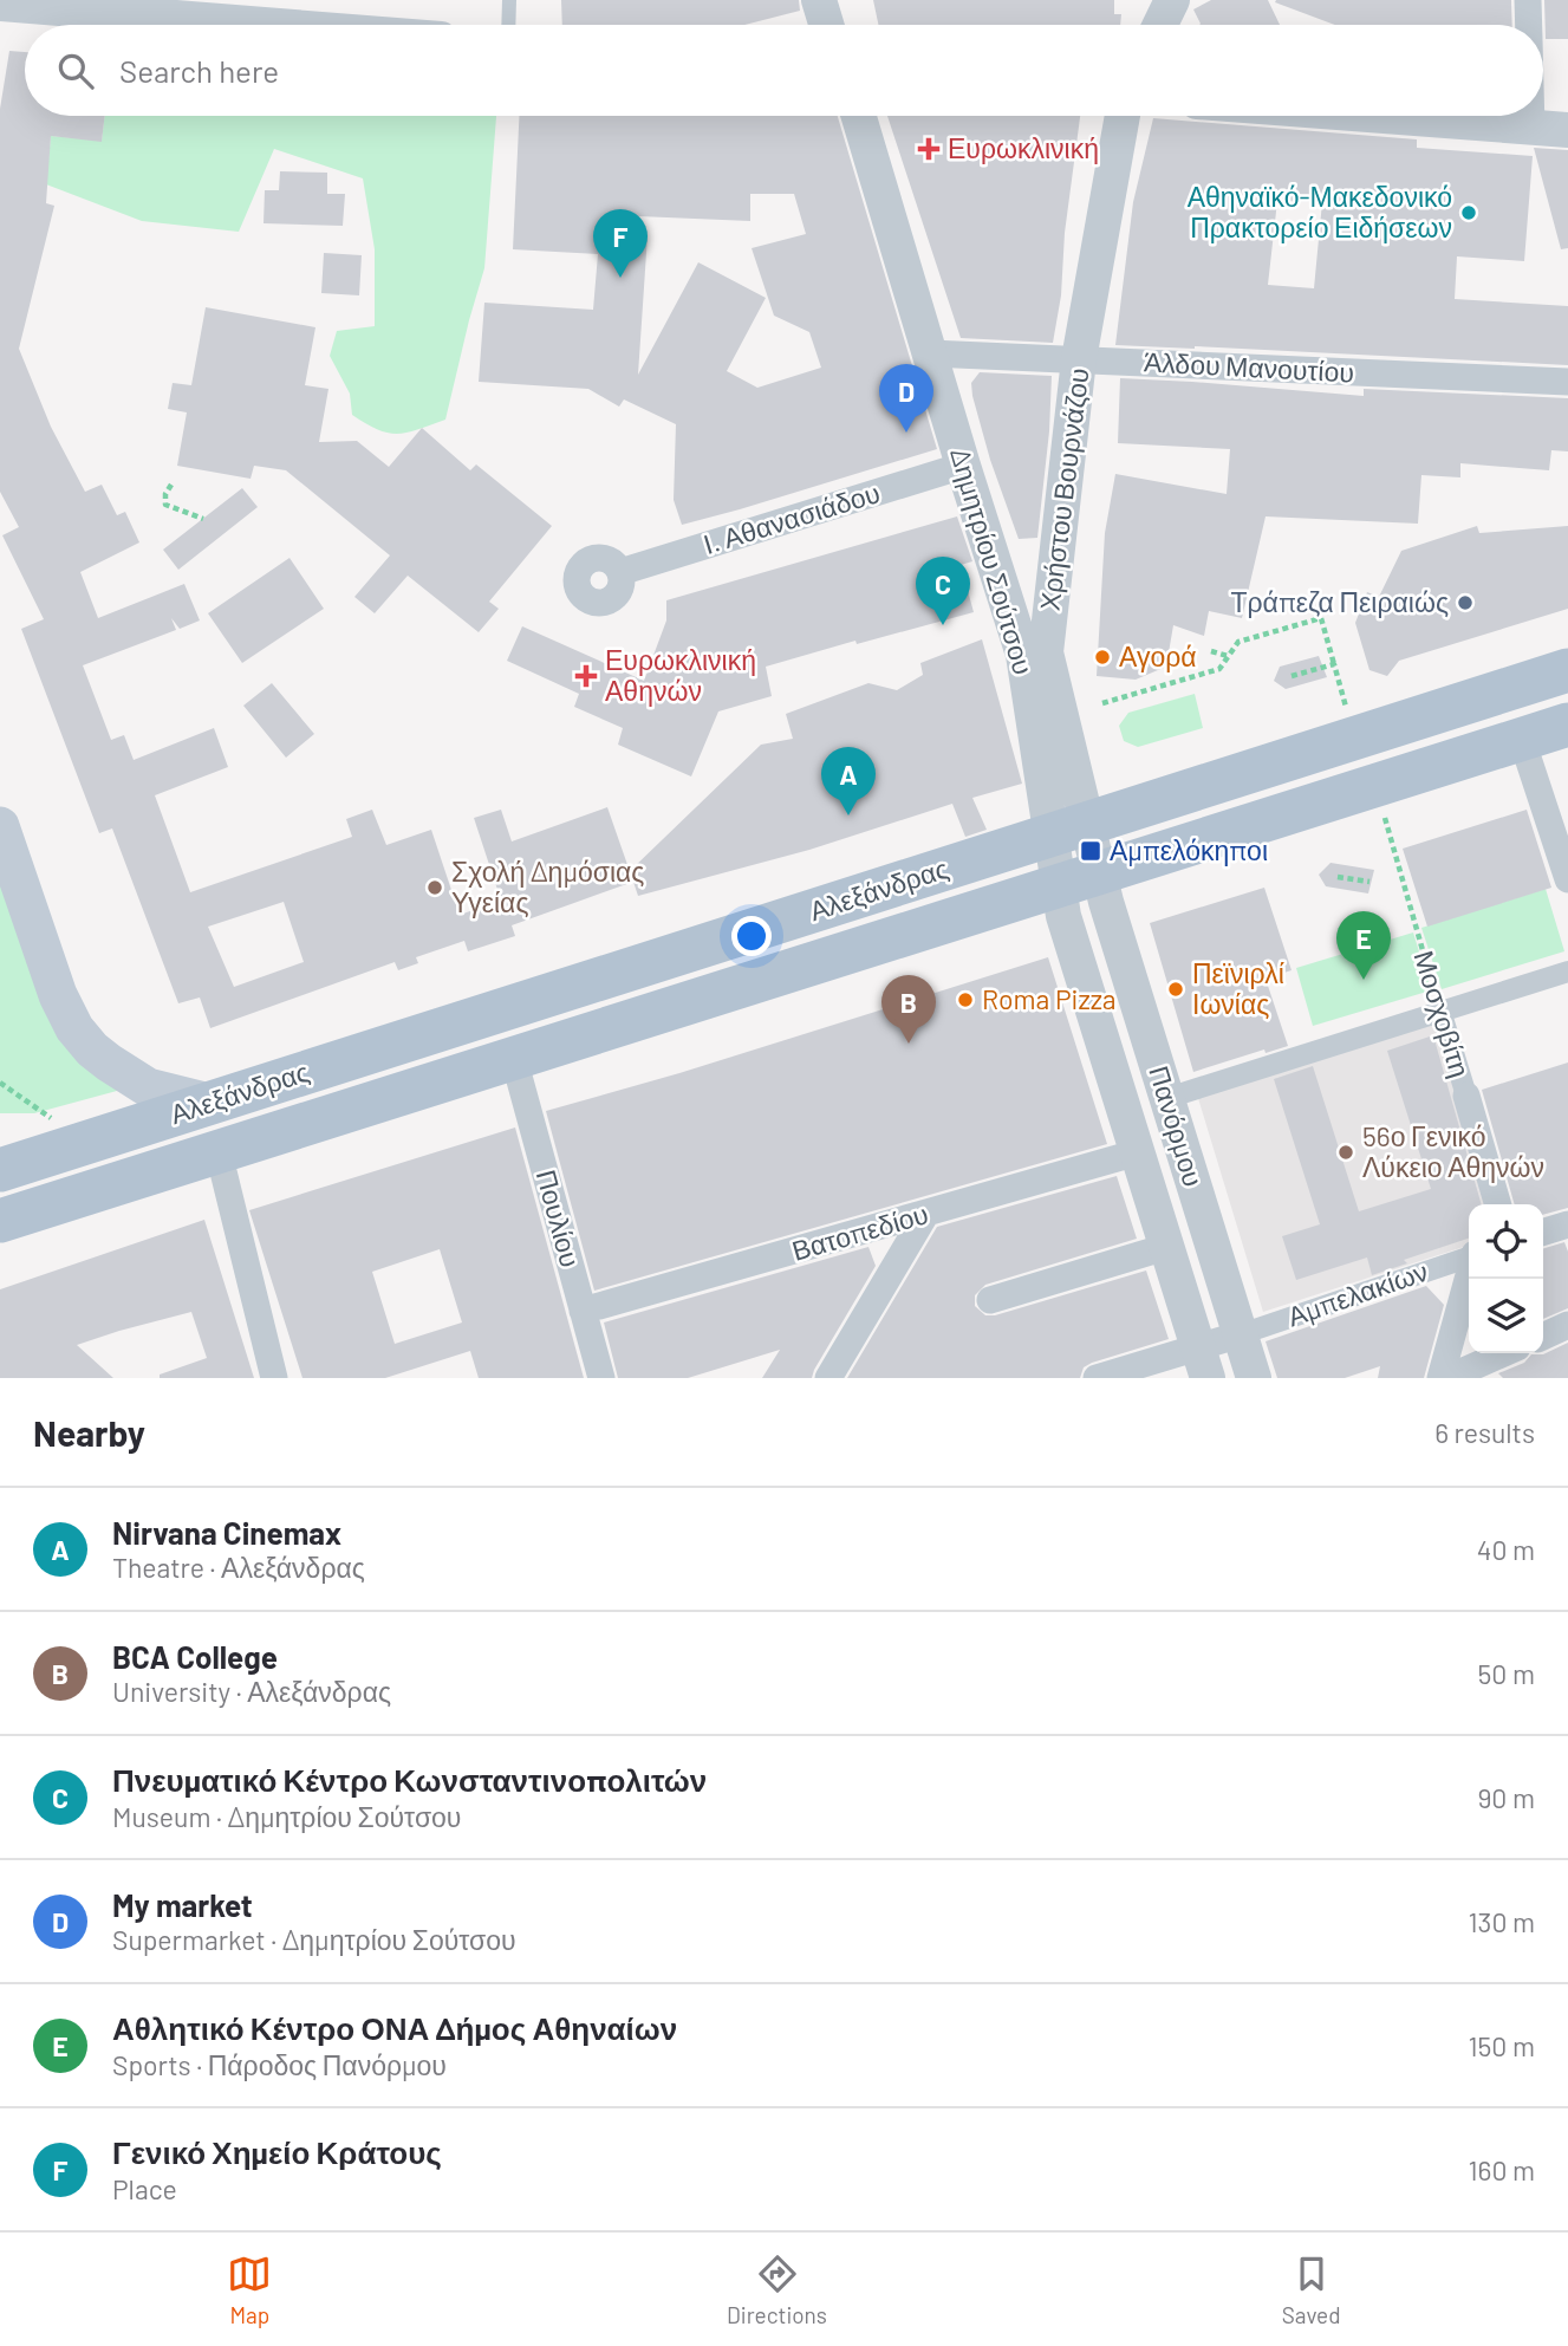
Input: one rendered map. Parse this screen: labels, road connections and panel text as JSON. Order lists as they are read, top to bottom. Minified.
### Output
{"streets":{"main road":["Αλεξάνδρας"],"street":["Άλδου Μανουτίου","Χρήστου Βουρνάζου","Ι. Αθανασιάδου","Δημητρίου Σούτσου","Μοσχοβίτη","Πανόρμου","Πουλίου","Βατοπεδίου","Αμπελακίων"]},"crossings":[["Άλδου Μανουτίου","Χρήστου Βουρνάζου"],["Άλδου Μανουτίου","Δημητρίου Σούτσου"],["Χρήστου Βουρνάζου","Δημητρίου Σούτσου"],["Χρήστου Βουρνάζου","Αλεξάνδρας"],["Χρήστου Βουρνάζου","Πανόρμου"],["Ι. Αθανασιάδου","Δημητρίου Σούτσου"],["Δημητρίου Σούτσου","Αλεξάνδρας"],["Δημητρίου Σούτσου","Πανόρμου"],["Αλεξάνδρας","Πανόρμου"],["Αλεξάνδρας","Πουλίου"],["Πανόρμου","Βατοπεδίου"],["Πανόρμου","Αμπελακίων"],["Πουλίου","Βατοπεδίου"]],"places":{"health":["Ευρωκλινική","Ευρωκλινική Αθηνών"],"other":["Αθηναϊκό-Μακεδονικό Πρακτορείο Ειδήσεων","Τράπεζα Πειραιώς","Αγορά","Σχολή Δημόσιας Υγείας","Πεϊνιρλί Ιωνίας","Roma Pizza","56ο Γενικό Λύκειο Αθηνών"],"transit":["Αμπελόκηποι"]},"page":{"search":"Search here","pins":["F","D","C","A","E","B"],"heading":["Nearby","6 results"],"list":[{"mark":"A","name":"Nirvana Cinemax","note":"Theatre · Αλεξάνδρας","value":"40 m"},{"mark":"B","name":"BCA College","note":"University · Αλεξάνδρας","value":"50 m"},{"mark":"C","name":"Πνευματικό Κέντρο Κωνσταντινοπολιτών","note":"Museum · Δημητρίου Σούτσου","value":"90 m"},{"mark":"D","name":"My market","note":"Supermarket · Δημητρίου Σούτσου","value":"130 m"},{"mark":"E","name":"Αθλητικό Κέντρο ΟΝΑ Δήμος Αθηναίων","note":"Sports · Πάροδος Πανόρμου","value":"150 m"},{"mark":"F","name":"Γενικό Χημείο Κράτους","note":"Place","value":"160 m"}],"nav":["Map","Directions","Saved"]}}
